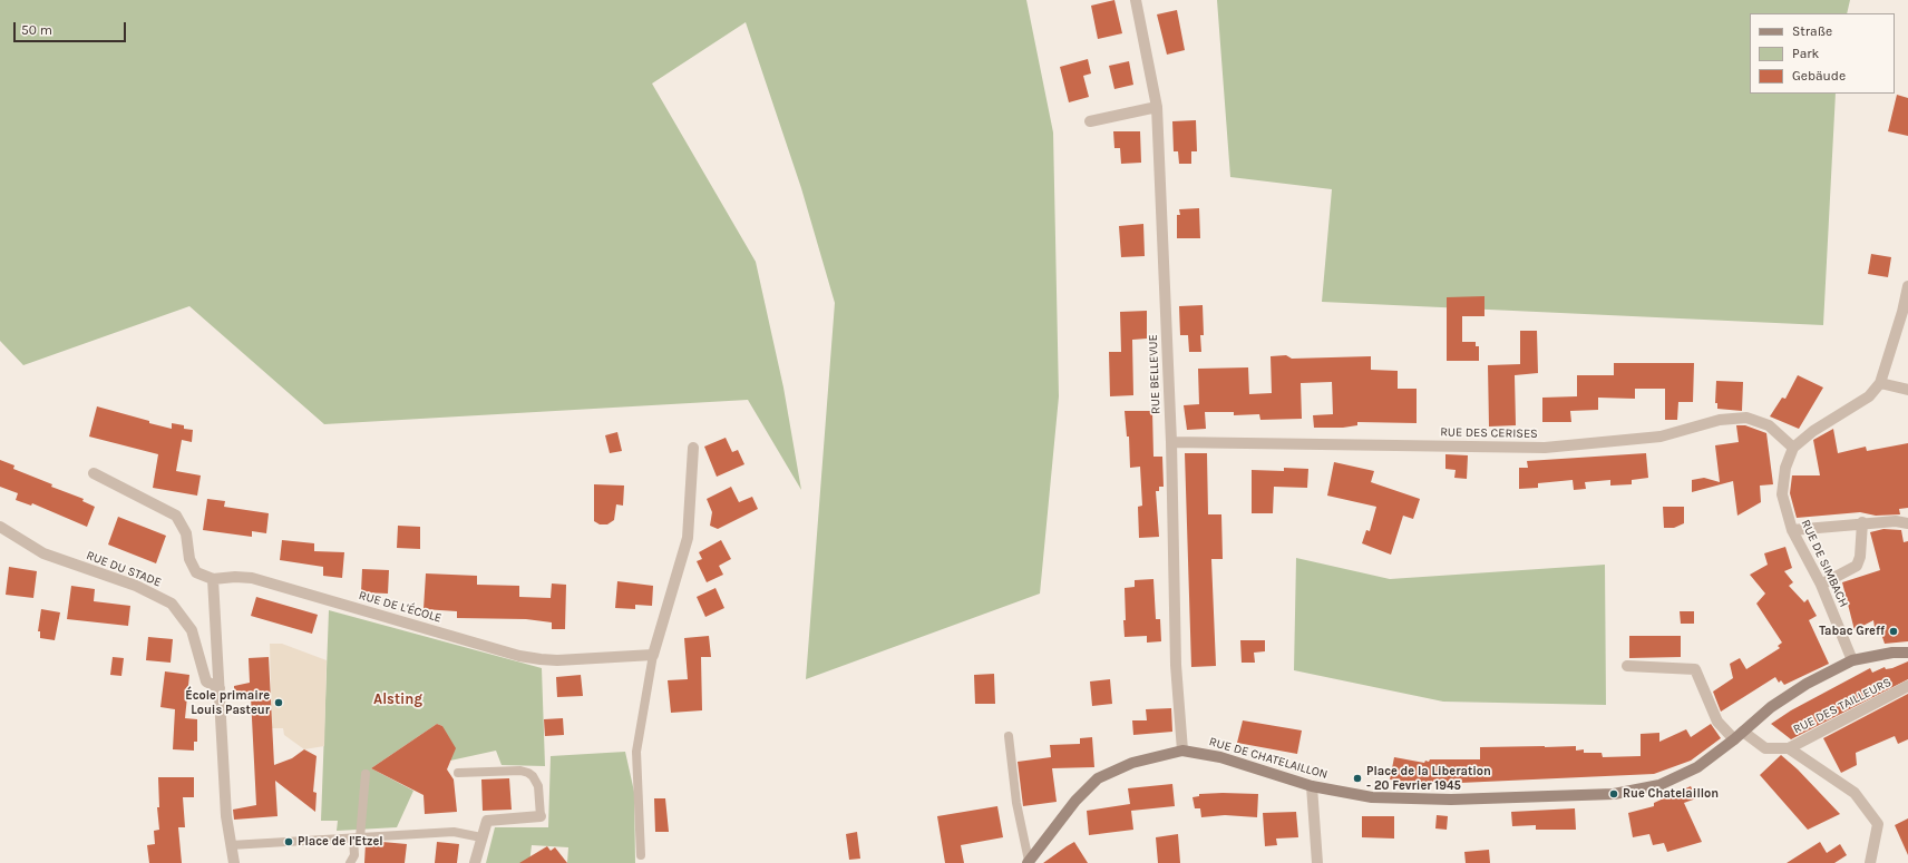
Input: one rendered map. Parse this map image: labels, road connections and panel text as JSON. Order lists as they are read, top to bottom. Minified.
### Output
{"streets":{"main road":["RUE DE CHATELAILLON"],"street":["RUE BELLEVUE","RUE DES CERISES","RUE DE SIMBACH","RUE DU STADE","RUE DE L'ÉCOLE","RUE DES TAILLEURS"]},"crossings":[["RUE BELLEVUE","RUE DES CERISES"],["RUE BELLEVUE","RUE DE CHATELAILLON"],["RUE DES CERISES","RUE DE SIMBACH"],["RUE DE SIMBACH","RUE DE CHATELAILLON"]],"districts":["Alsting"],"places":["Tabac Greff","École primaire Louis Pasteur","Place de la Liberation - 20 Fevrier 1945","Rue Chatelaillon","Place de l'Etzel"],"legend":["Straße","Park","Gebäude"],"scale_bar":"50 m"}
